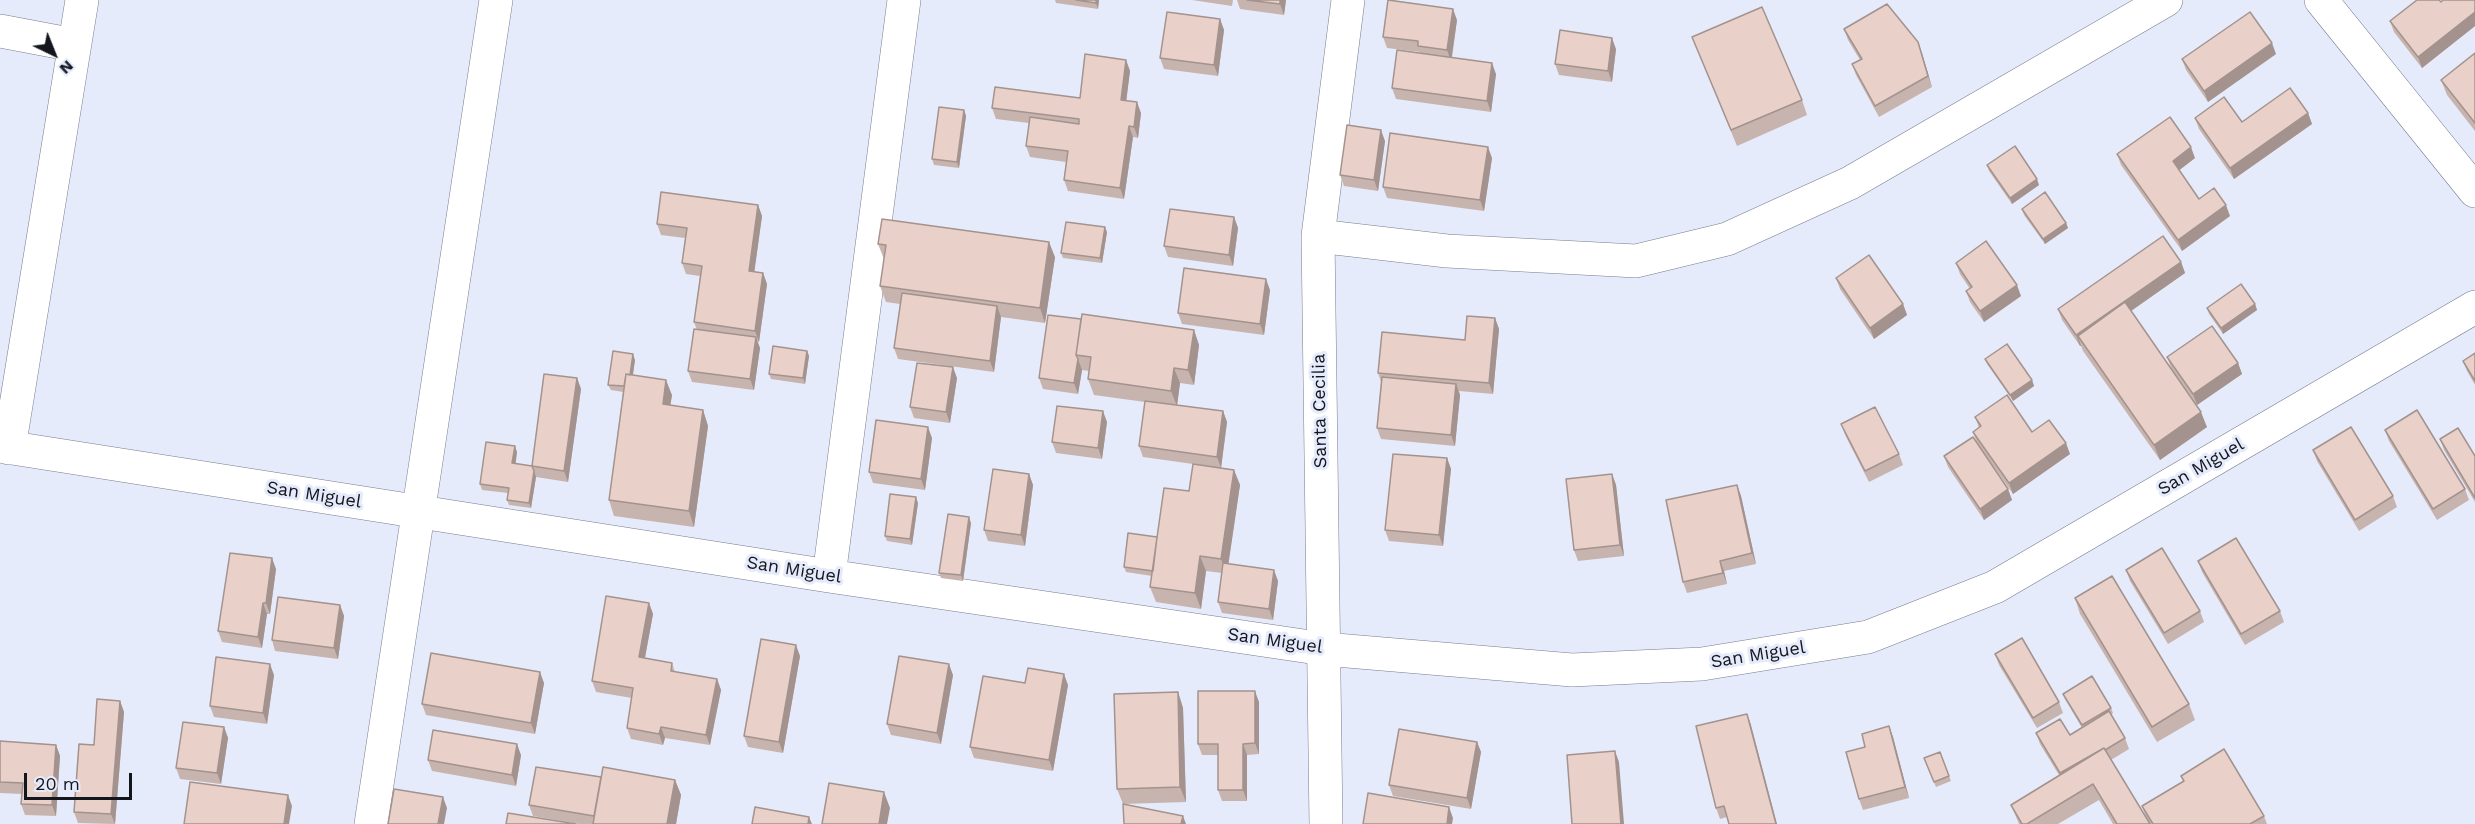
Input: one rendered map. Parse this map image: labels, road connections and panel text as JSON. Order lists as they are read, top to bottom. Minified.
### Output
{"streets":{"street":["Santa Cecilia","San Miguel"]},"crossings":[["Santa Cecilia","San Miguel"]],"scale_bar":"20 m","north":"bottom right"}
